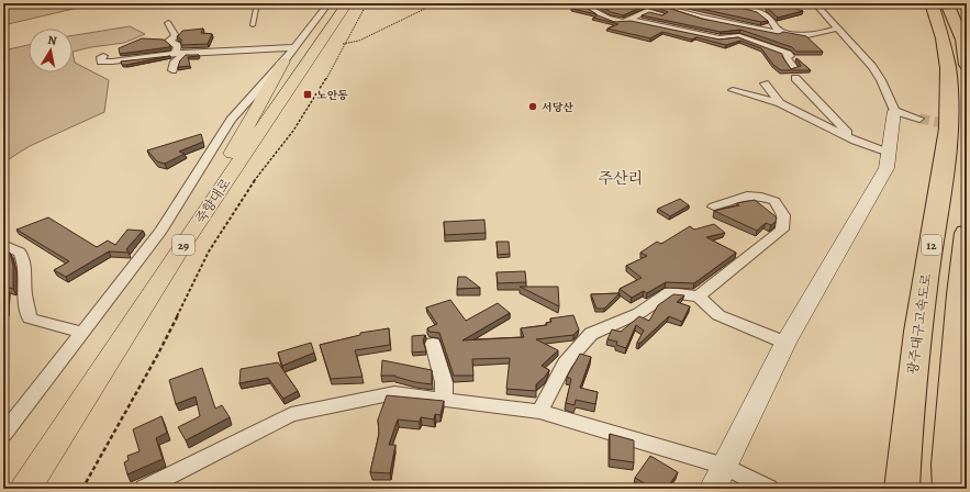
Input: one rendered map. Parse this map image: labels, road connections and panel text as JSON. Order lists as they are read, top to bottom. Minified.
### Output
{"streets":{"highway":["12","광주대구고속도로"],"main road":["죽향대로","29"]},"districts":["주산리"],"places":{"transit":["노안동"],"other":["서당산"]},"north":"top"}
